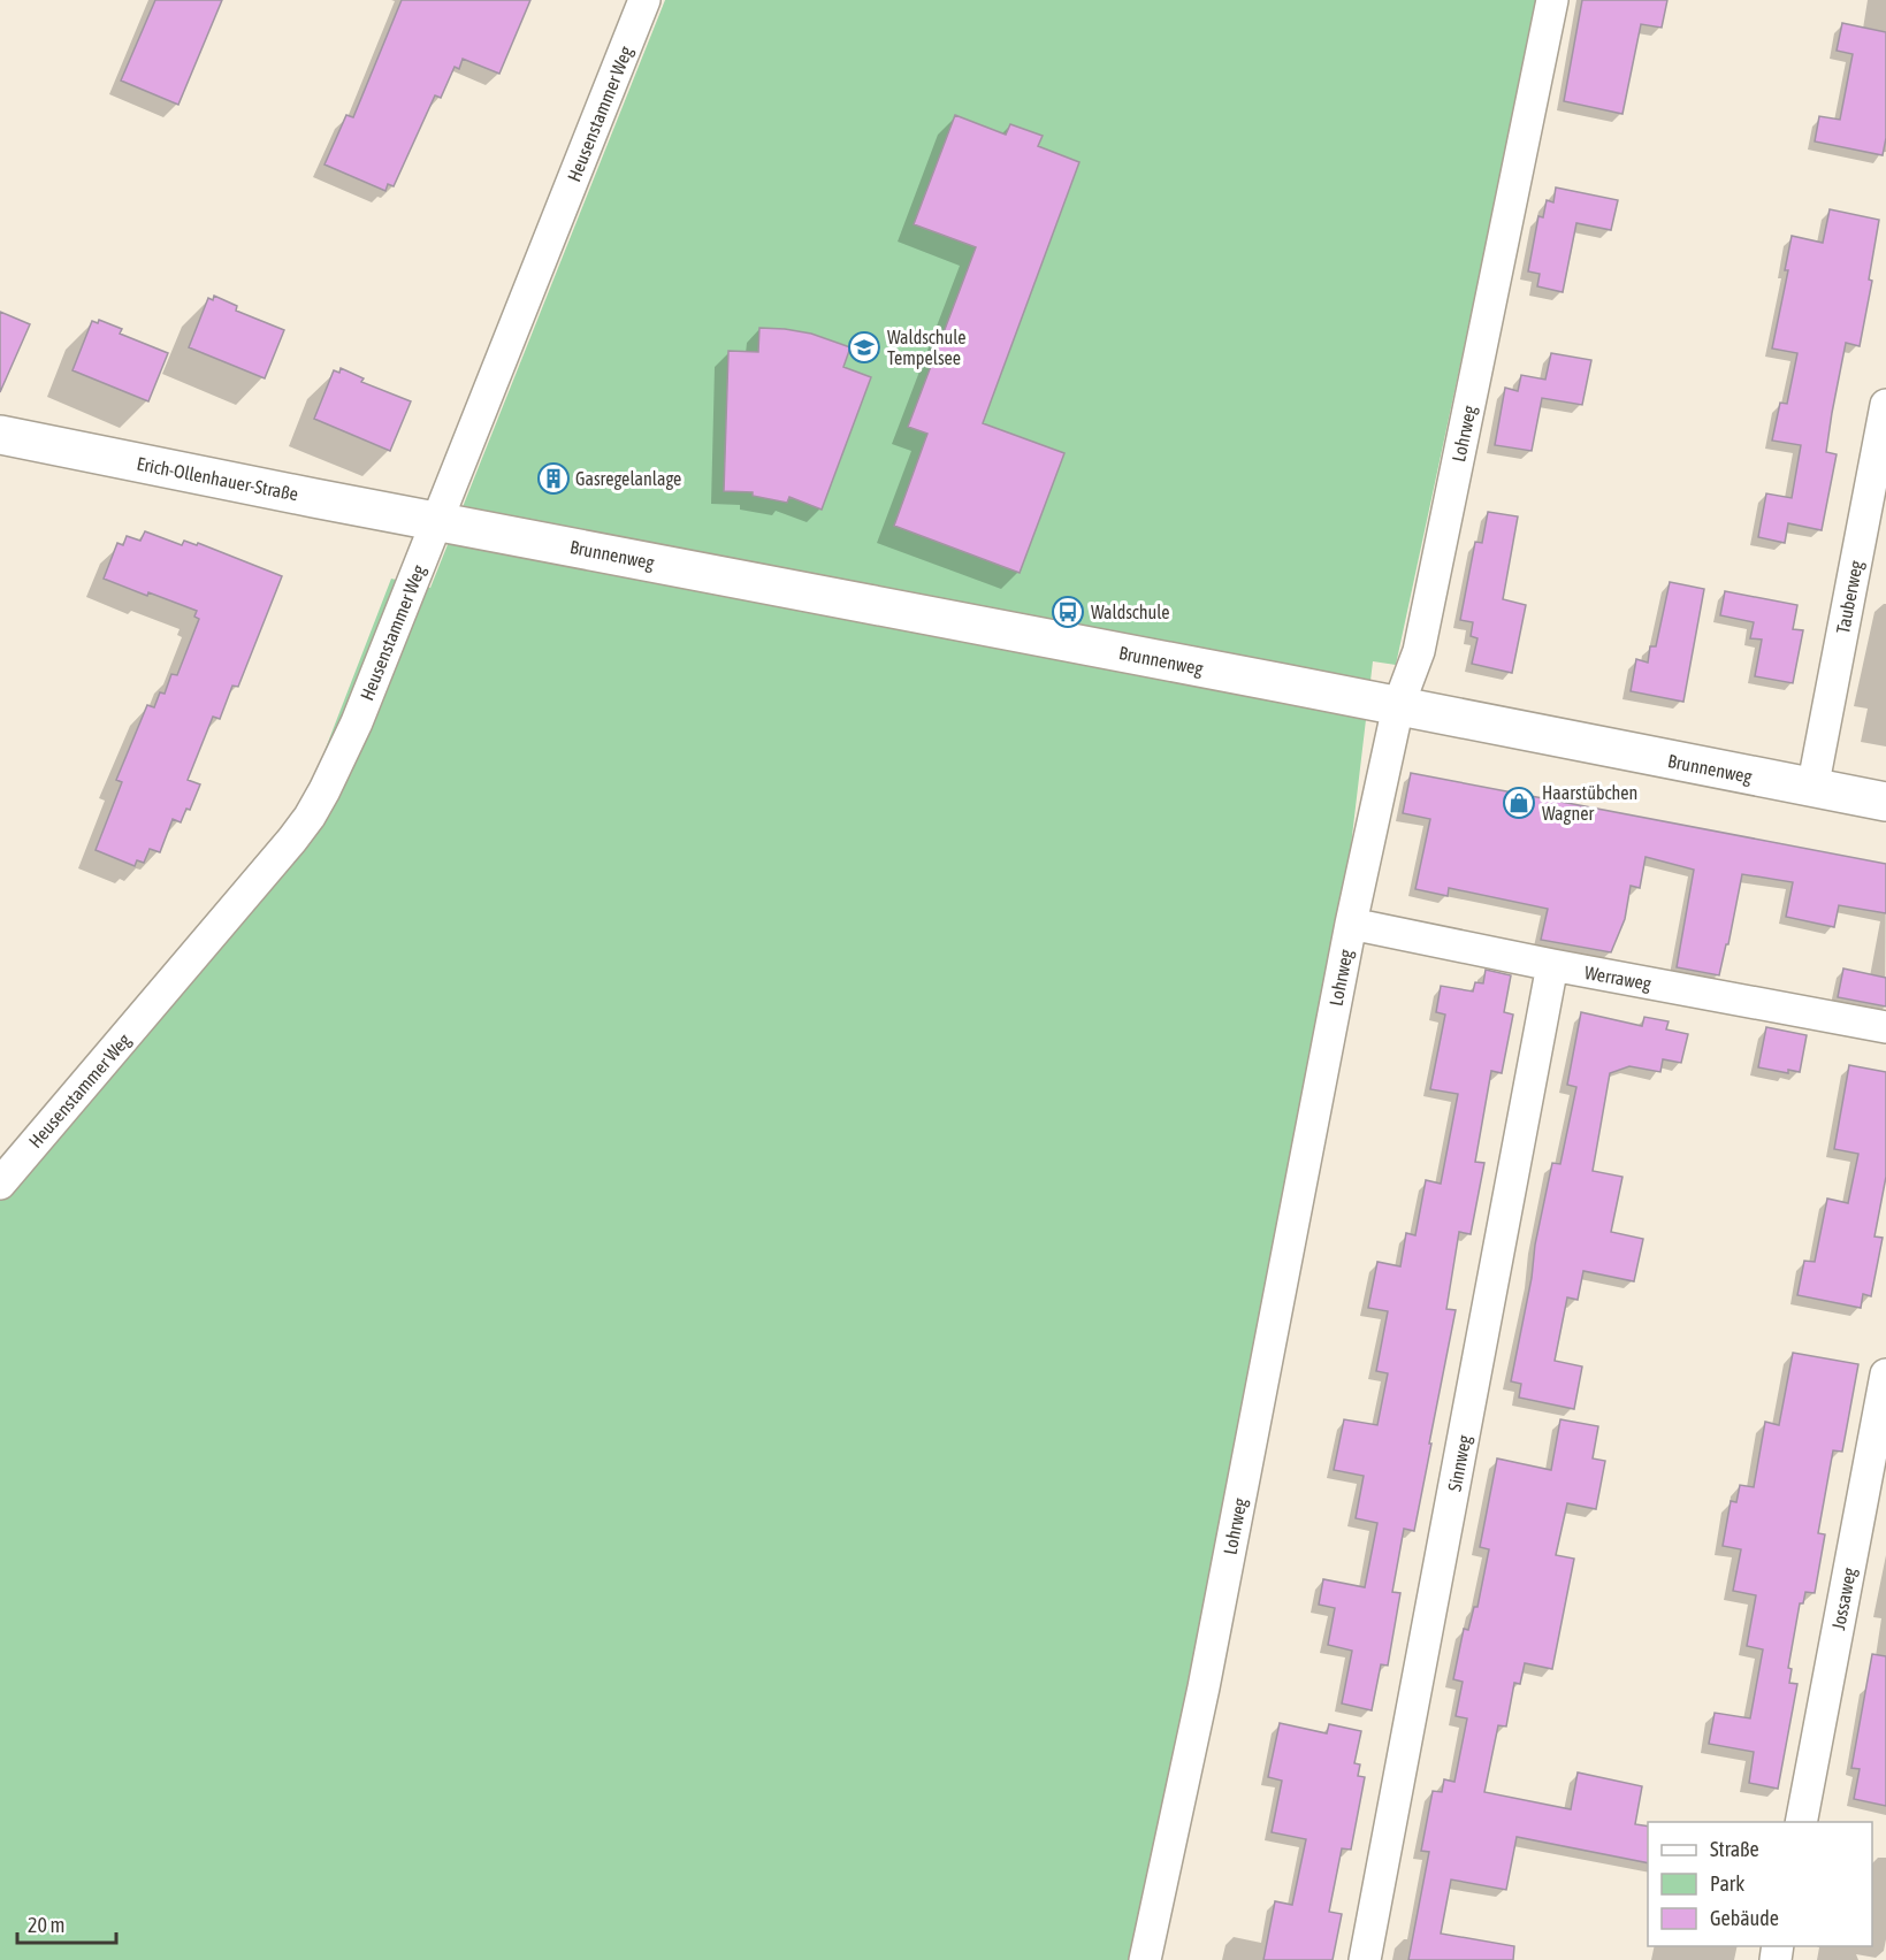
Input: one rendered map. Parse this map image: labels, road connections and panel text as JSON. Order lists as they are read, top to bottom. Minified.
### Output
{"streets":{"street":["Heusenstammer Weg","Lohrweg","Erich-Ollenhauer-Straße","Brunnenweg","Tauberweg","Werraweg","Sinnweg","Jossaweg"]},"crossings":[["Heusenstammer Weg","Erich-Ollenhauer-Straße"],["Heusenstammer Weg","Brunnenweg"],["Lohrweg","Brunnenweg"],["Lohrweg","Werraweg"],["Erich-Ollenhauer-Straße","Brunnenweg"],["Brunnenweg","Tauberweg"],["Werraweg","Sinnweg"]],"places":{"school or university":["Waldschule Tempelsee"],"building":["Gasregelanlage"],"bus stop":["Waldschule"],"shop":["Haarstübchen Wagner"]},"legend":["Straße","Park","Gebäude"],"scale_bar":"20 m"}
